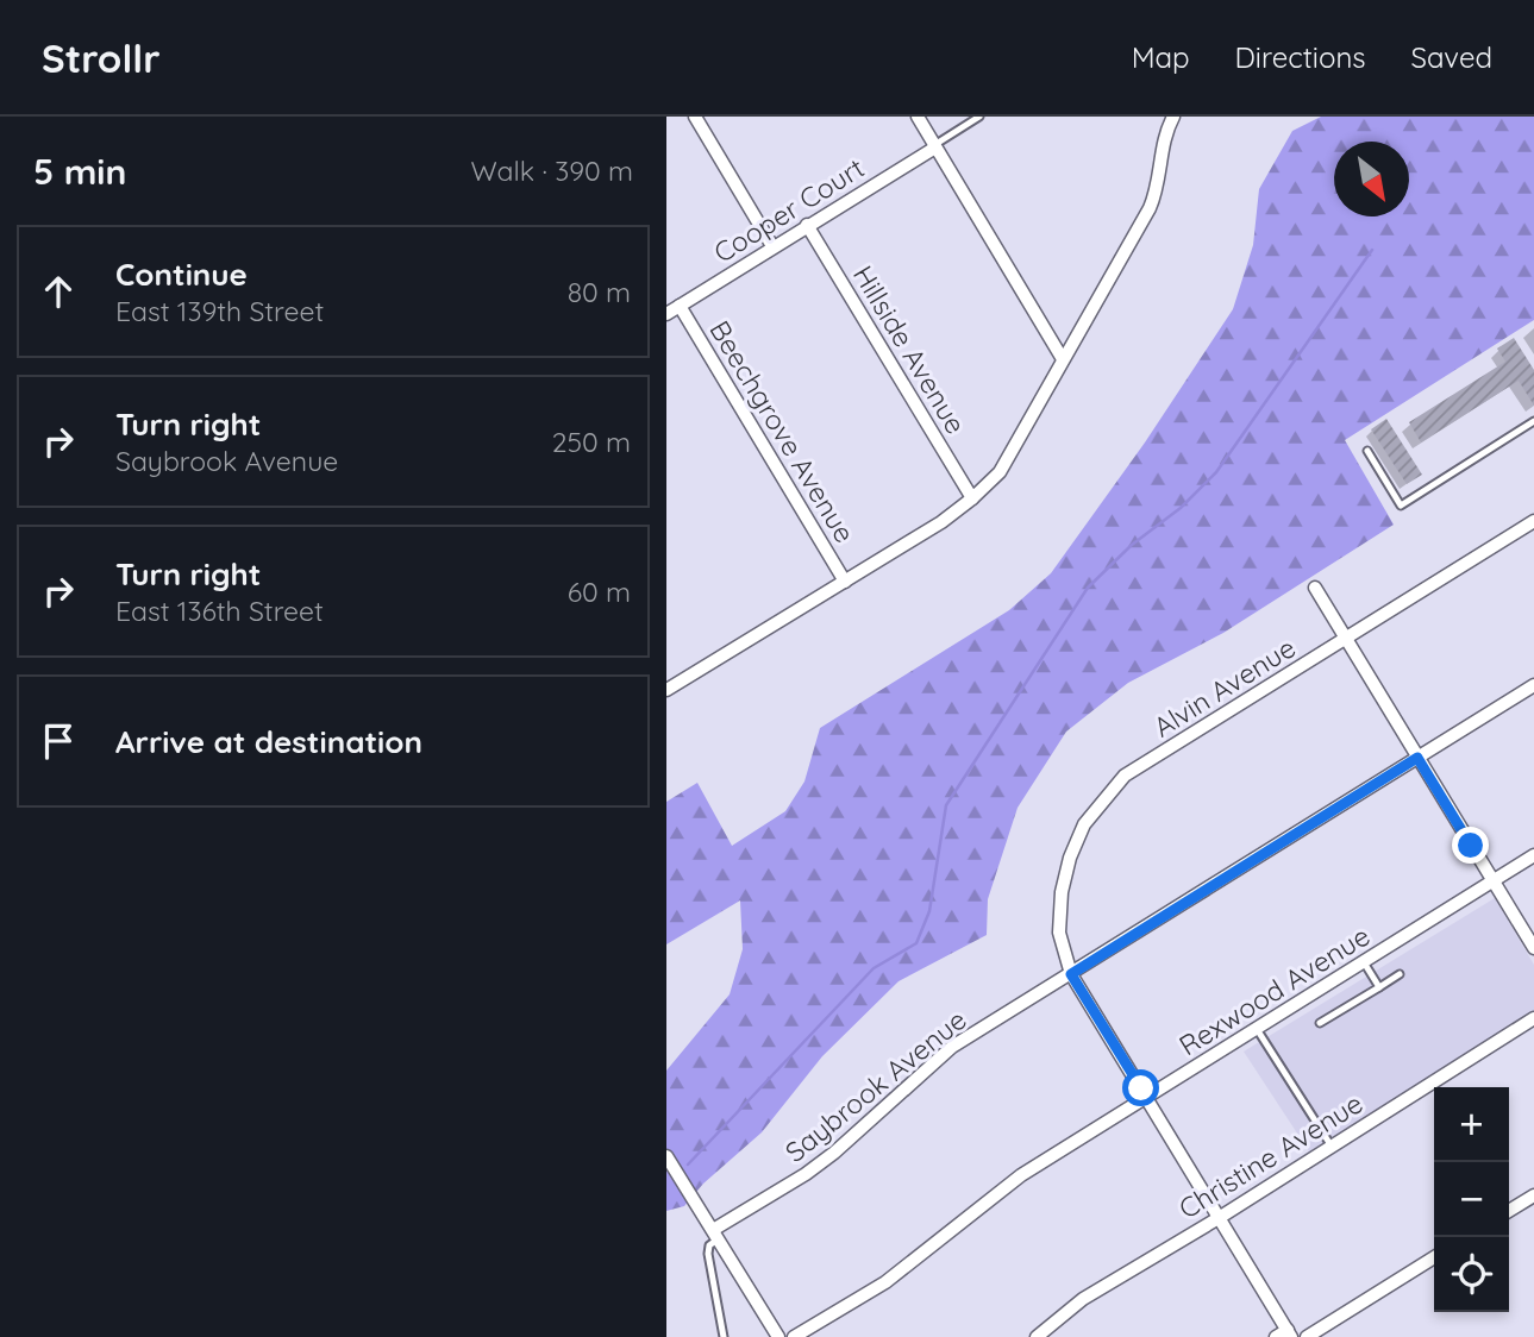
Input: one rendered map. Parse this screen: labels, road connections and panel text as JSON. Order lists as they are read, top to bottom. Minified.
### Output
{"streets":{"street":["Cooper Court","Hillside Avenue","Beechgrove Avenue","Alvin Avenue","Rexwood Avenue","Saybrook Avenue","Christine Avenue"]},"crossings":[["Cooper Court","Hillside Avenue"],["Cooper Court","Beechgrove Avenue"],["Alvin Avenue","Rexwood Avenue"],["Alvin Avenue","Saybrook Avenue"],["Alvin Avenue","Christine Avenue"]],"north":"bottom right","page":{"header":"Strollr","nav":["Map","Directions","Saved"],"heading":["5 min","Walk · 390 m"],"list":[["Continue","East 139th Street","80 m"],["Turn right","Saybrook Avenue","250 m"],["Turn right","East 136th Street","60 m"],"Arrive at destination"],"map_buttons":["+","−"]}}
